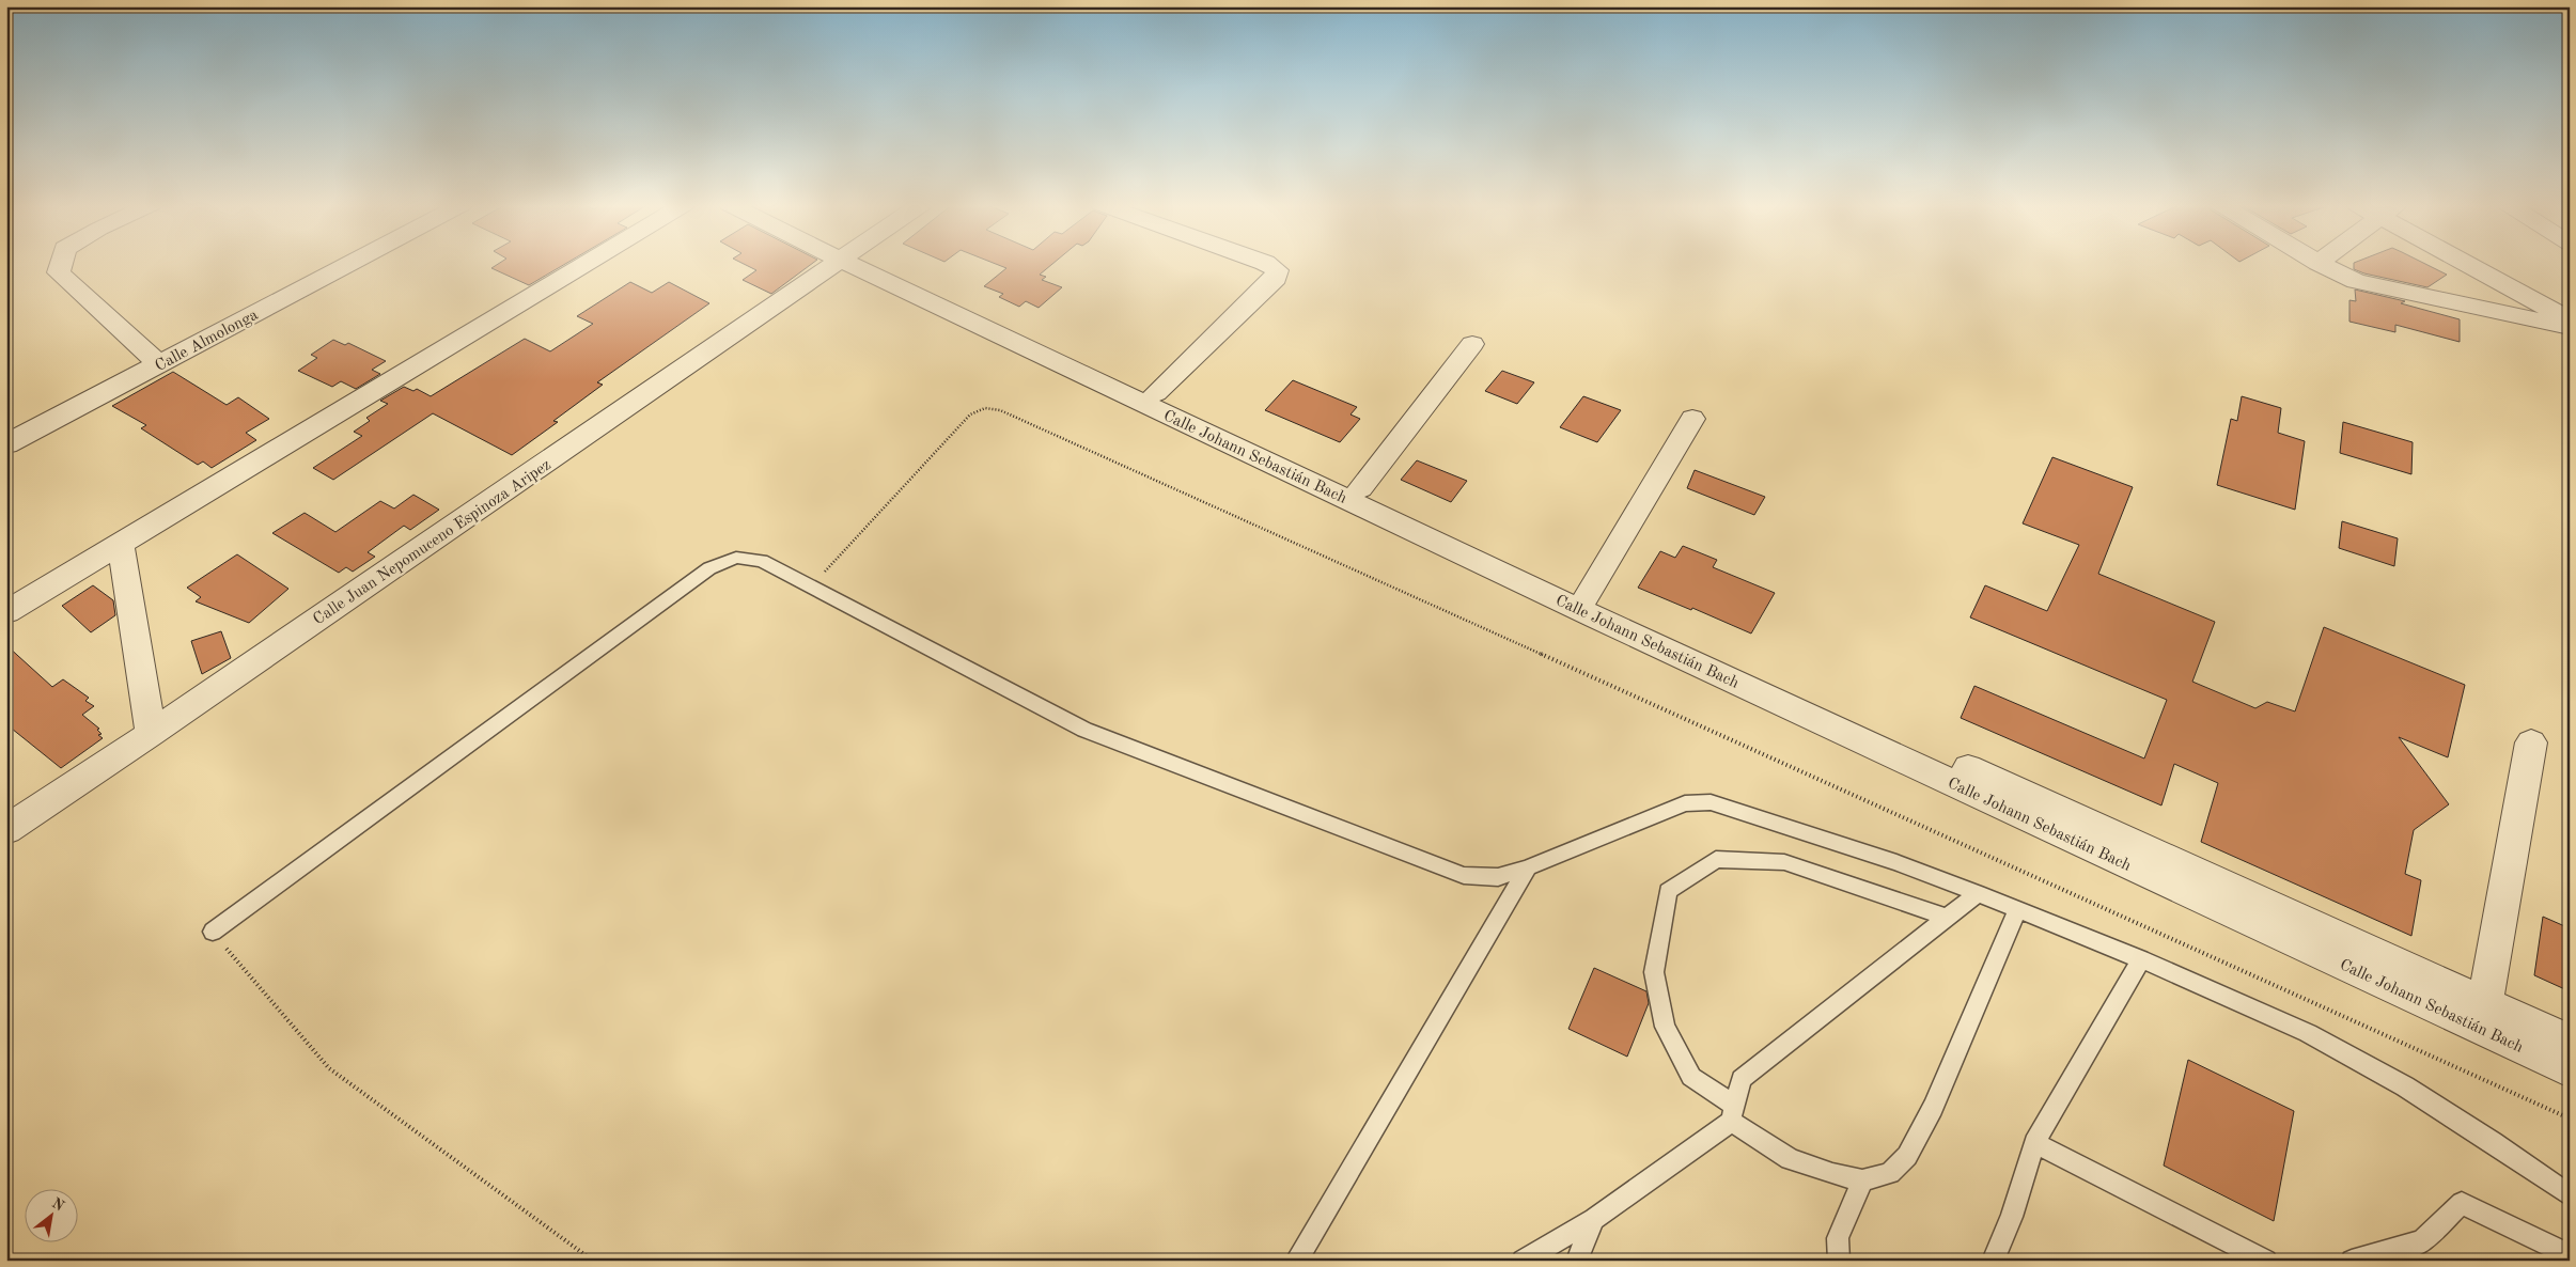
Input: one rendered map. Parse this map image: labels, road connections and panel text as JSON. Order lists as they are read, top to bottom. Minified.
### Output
{"streets":{"street":["Calle Almolonga","Calle Johann Sebastián Bach","Calle Juan Nepomuceno Espinoza Aripez"]},"north":"top right"}
